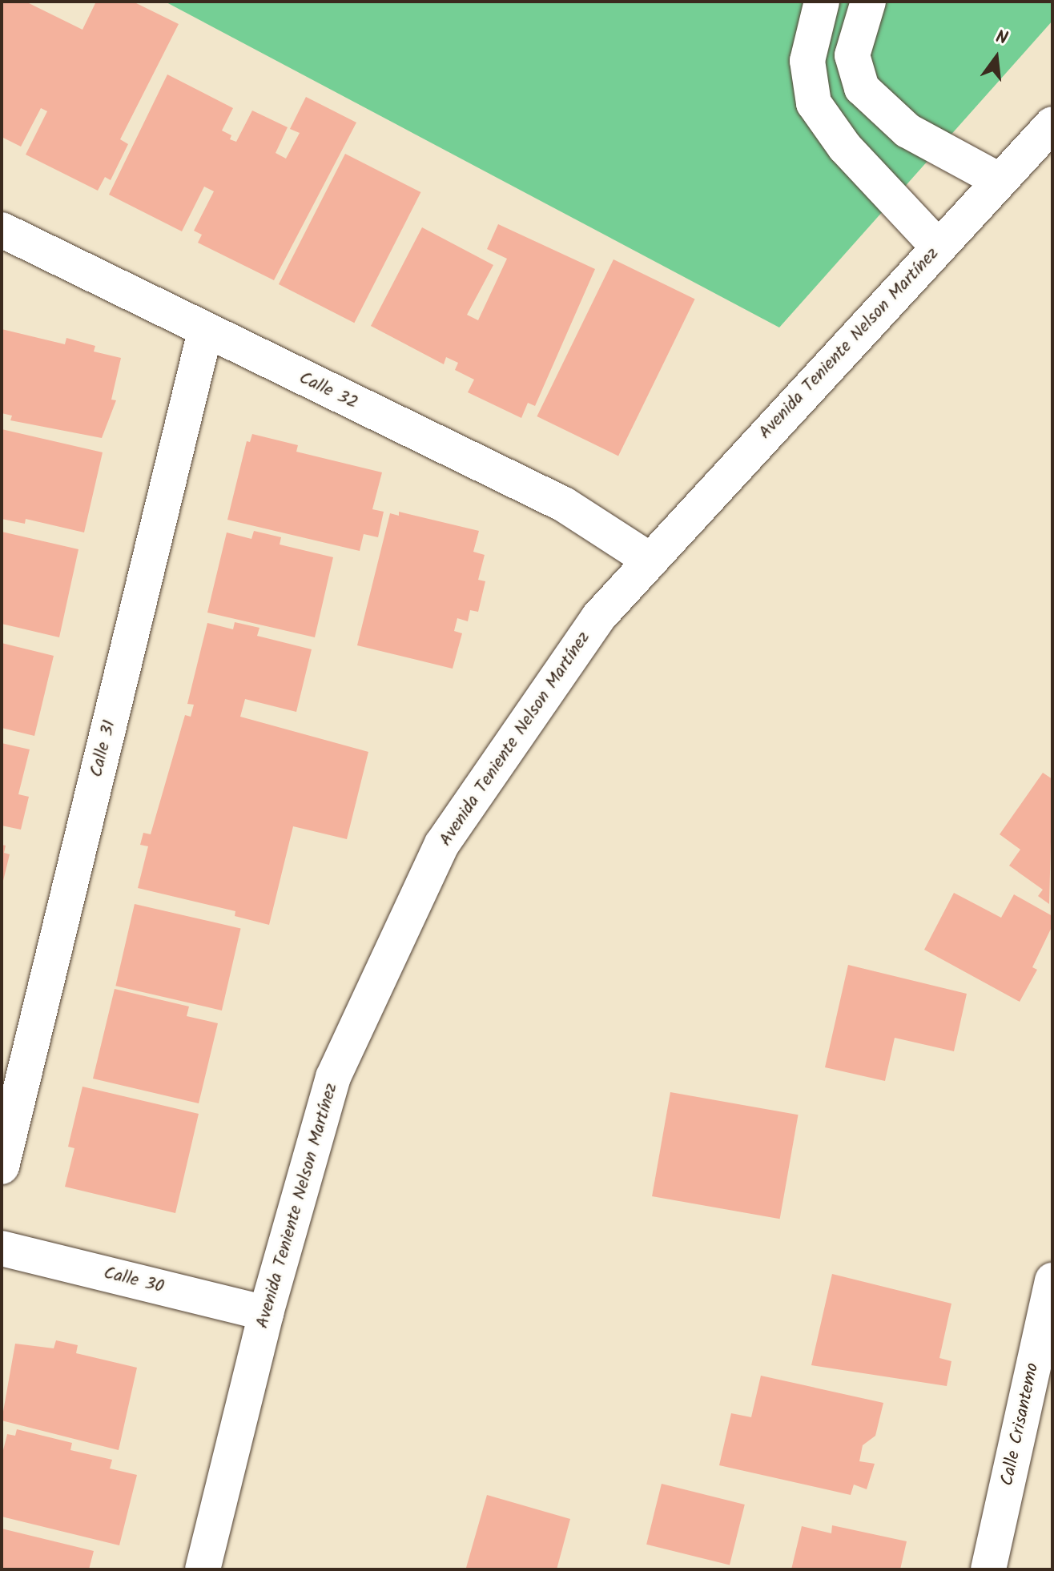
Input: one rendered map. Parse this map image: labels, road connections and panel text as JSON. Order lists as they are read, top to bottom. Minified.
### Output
{"streets":{"street":["Avenida Teniente Nelson Martínez","Calle 32","Calle 31","Calle 30","Calle Crisantemo"]},"crossings":[["Avenida Teniente Nelson Martínez","Calle 32"],["Avenida Teniente Nelson Martínez","Calle 30"],["Calle 32","Calle 31"]],"north":"top"}
